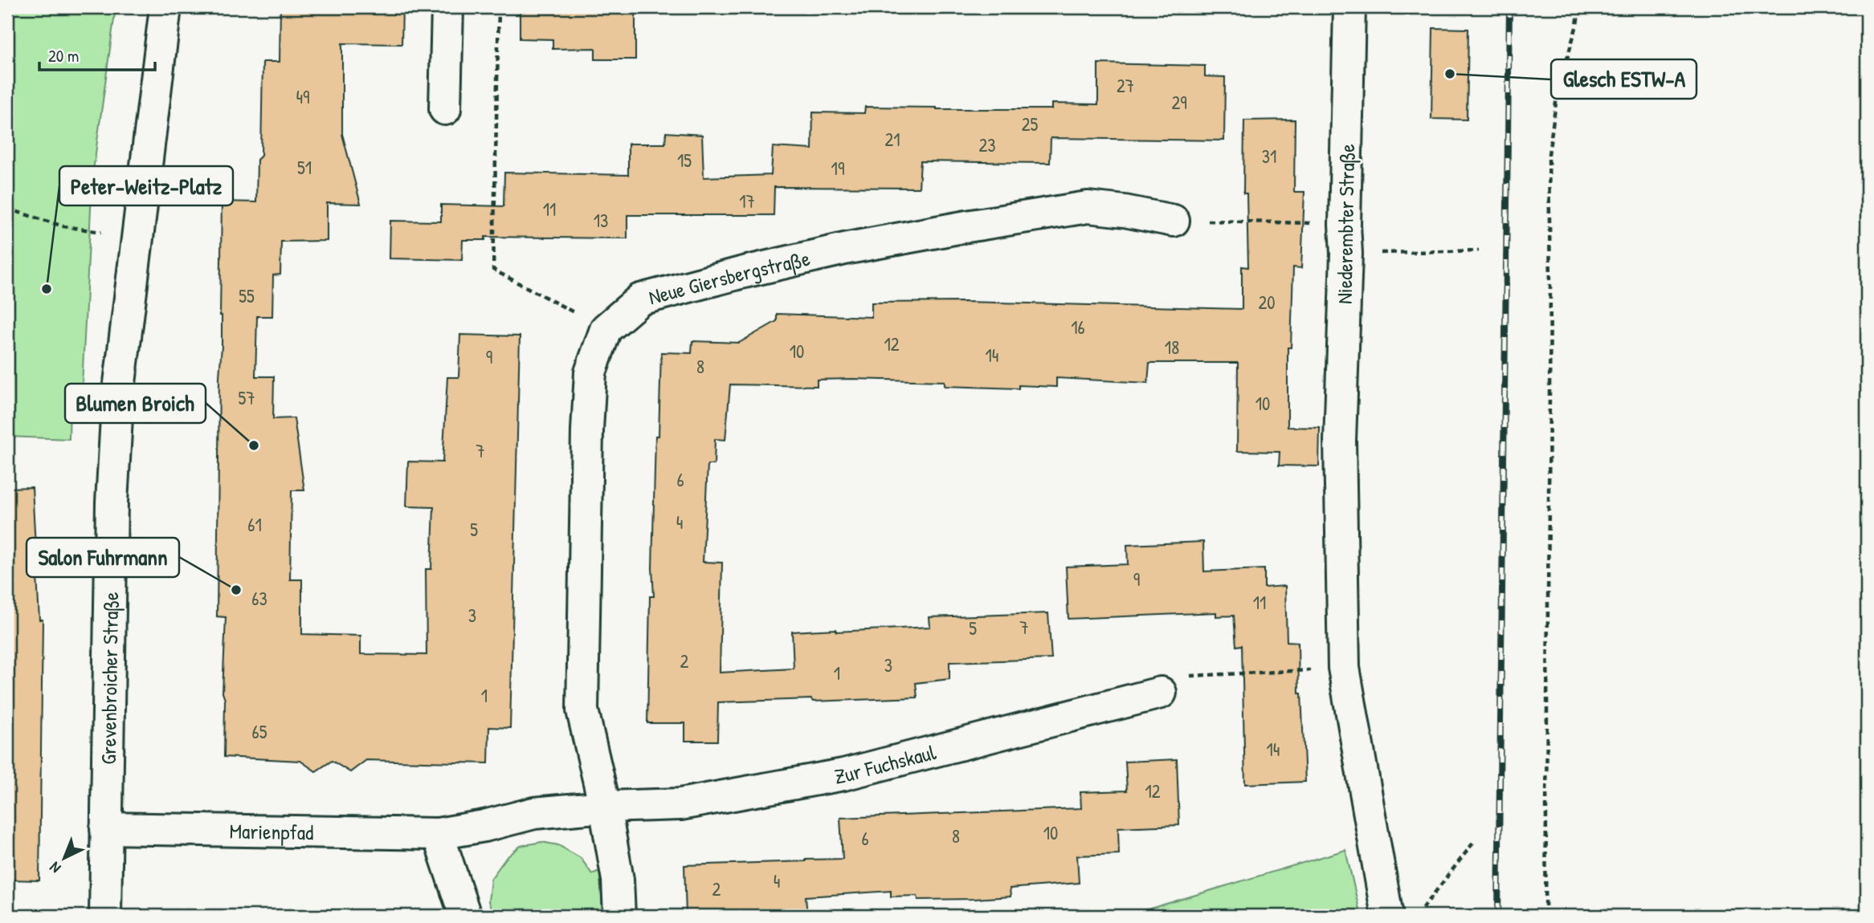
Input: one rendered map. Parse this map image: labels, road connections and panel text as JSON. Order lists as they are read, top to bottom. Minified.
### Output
{"streets":{"street":["Niederembter Straße","Neue Giersbergstraße","Grevenbroicher Straße","Zur Fuchskaul","Marienpfad"]},"crossings":[["Grevenbroicher Straße","Marienpfad"],["Zur Fuchskaul","Marienpfad"]],"places":["Glesch ESTW-A","Peter-Weitz-Platz","Blumen Broich","Salon Fuhrmann"],"house_numbers":["27","49","29","25","21","23","31","15","51","19","17","11","13","55","20","16","12","18","10","14","9","8","57","10","7","6","4","61","5","9","63","11","3","7","5","2","3","1","1","65","14","12","10","8","6","4","2"],"scale_bar":"20 m","north":"bottom left"}
